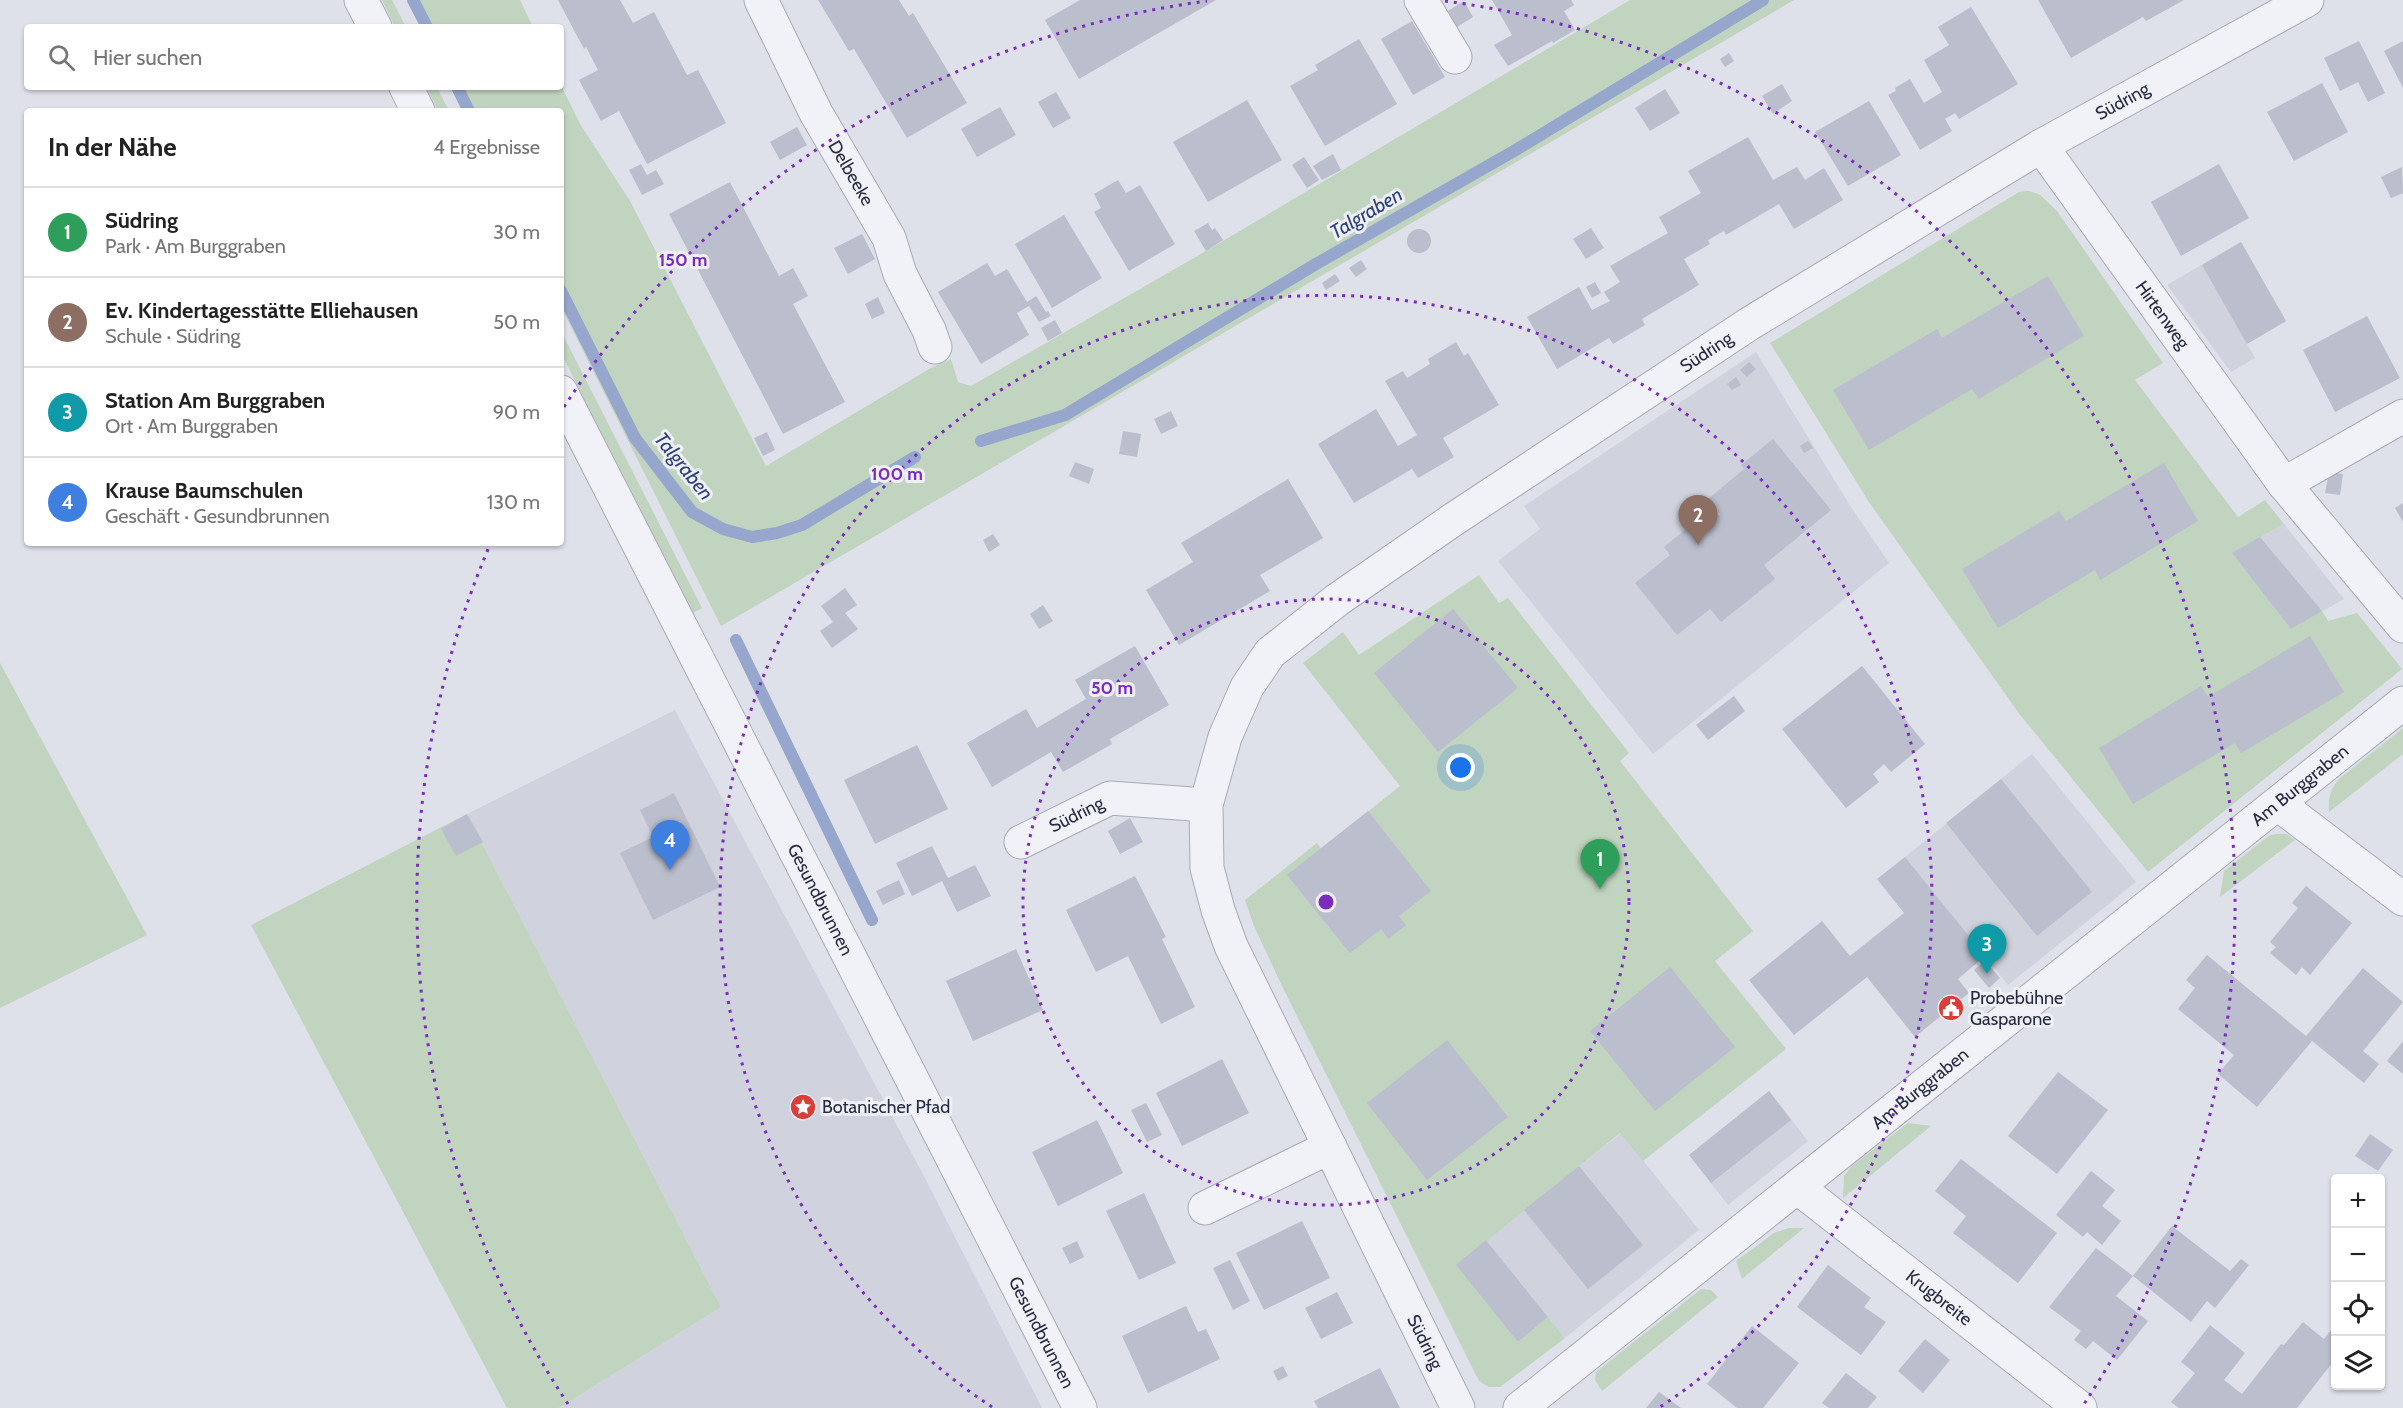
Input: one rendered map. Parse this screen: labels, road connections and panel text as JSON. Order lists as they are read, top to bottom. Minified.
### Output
{"streets":{"street":["Südring","Delbeeke","Hirtenweg","Am Burggraben","Gesundbrunnen","Krugbreite"]},"crossings":[["Südring","Hirtenweg"],["Am Burggraben","Krugbreite"]],"water":["Talgraben"],"places":{"public building":["Probebühne Gasparone"],"place":["Botanischer Pfad"]},"page":{"search":"Hier suchen","heading":["In der Nähe","4 Ergebnisse"],"list":[{"mark":"1","name":"Südring","note":"Park · Am Burggraben","value":"30 m"},{"mark":"2","name":"Ev. Kindertagesstätte Elliehausen","note":"Schule · Südring","value":"50 m"},{"mark":"3","name":"Station Am Burggraben","note":"Ort · Am Burggraben","value":"90 m"},{"mark":"4","name":"Krause Baumschulen","note":"Geschäft · Gesundbrunnen","value":"130 m"}],"pins":["2","4","1","3"],"map_buttons":["+","−"]},"rings":["150 m","100 m","50 m"]}
